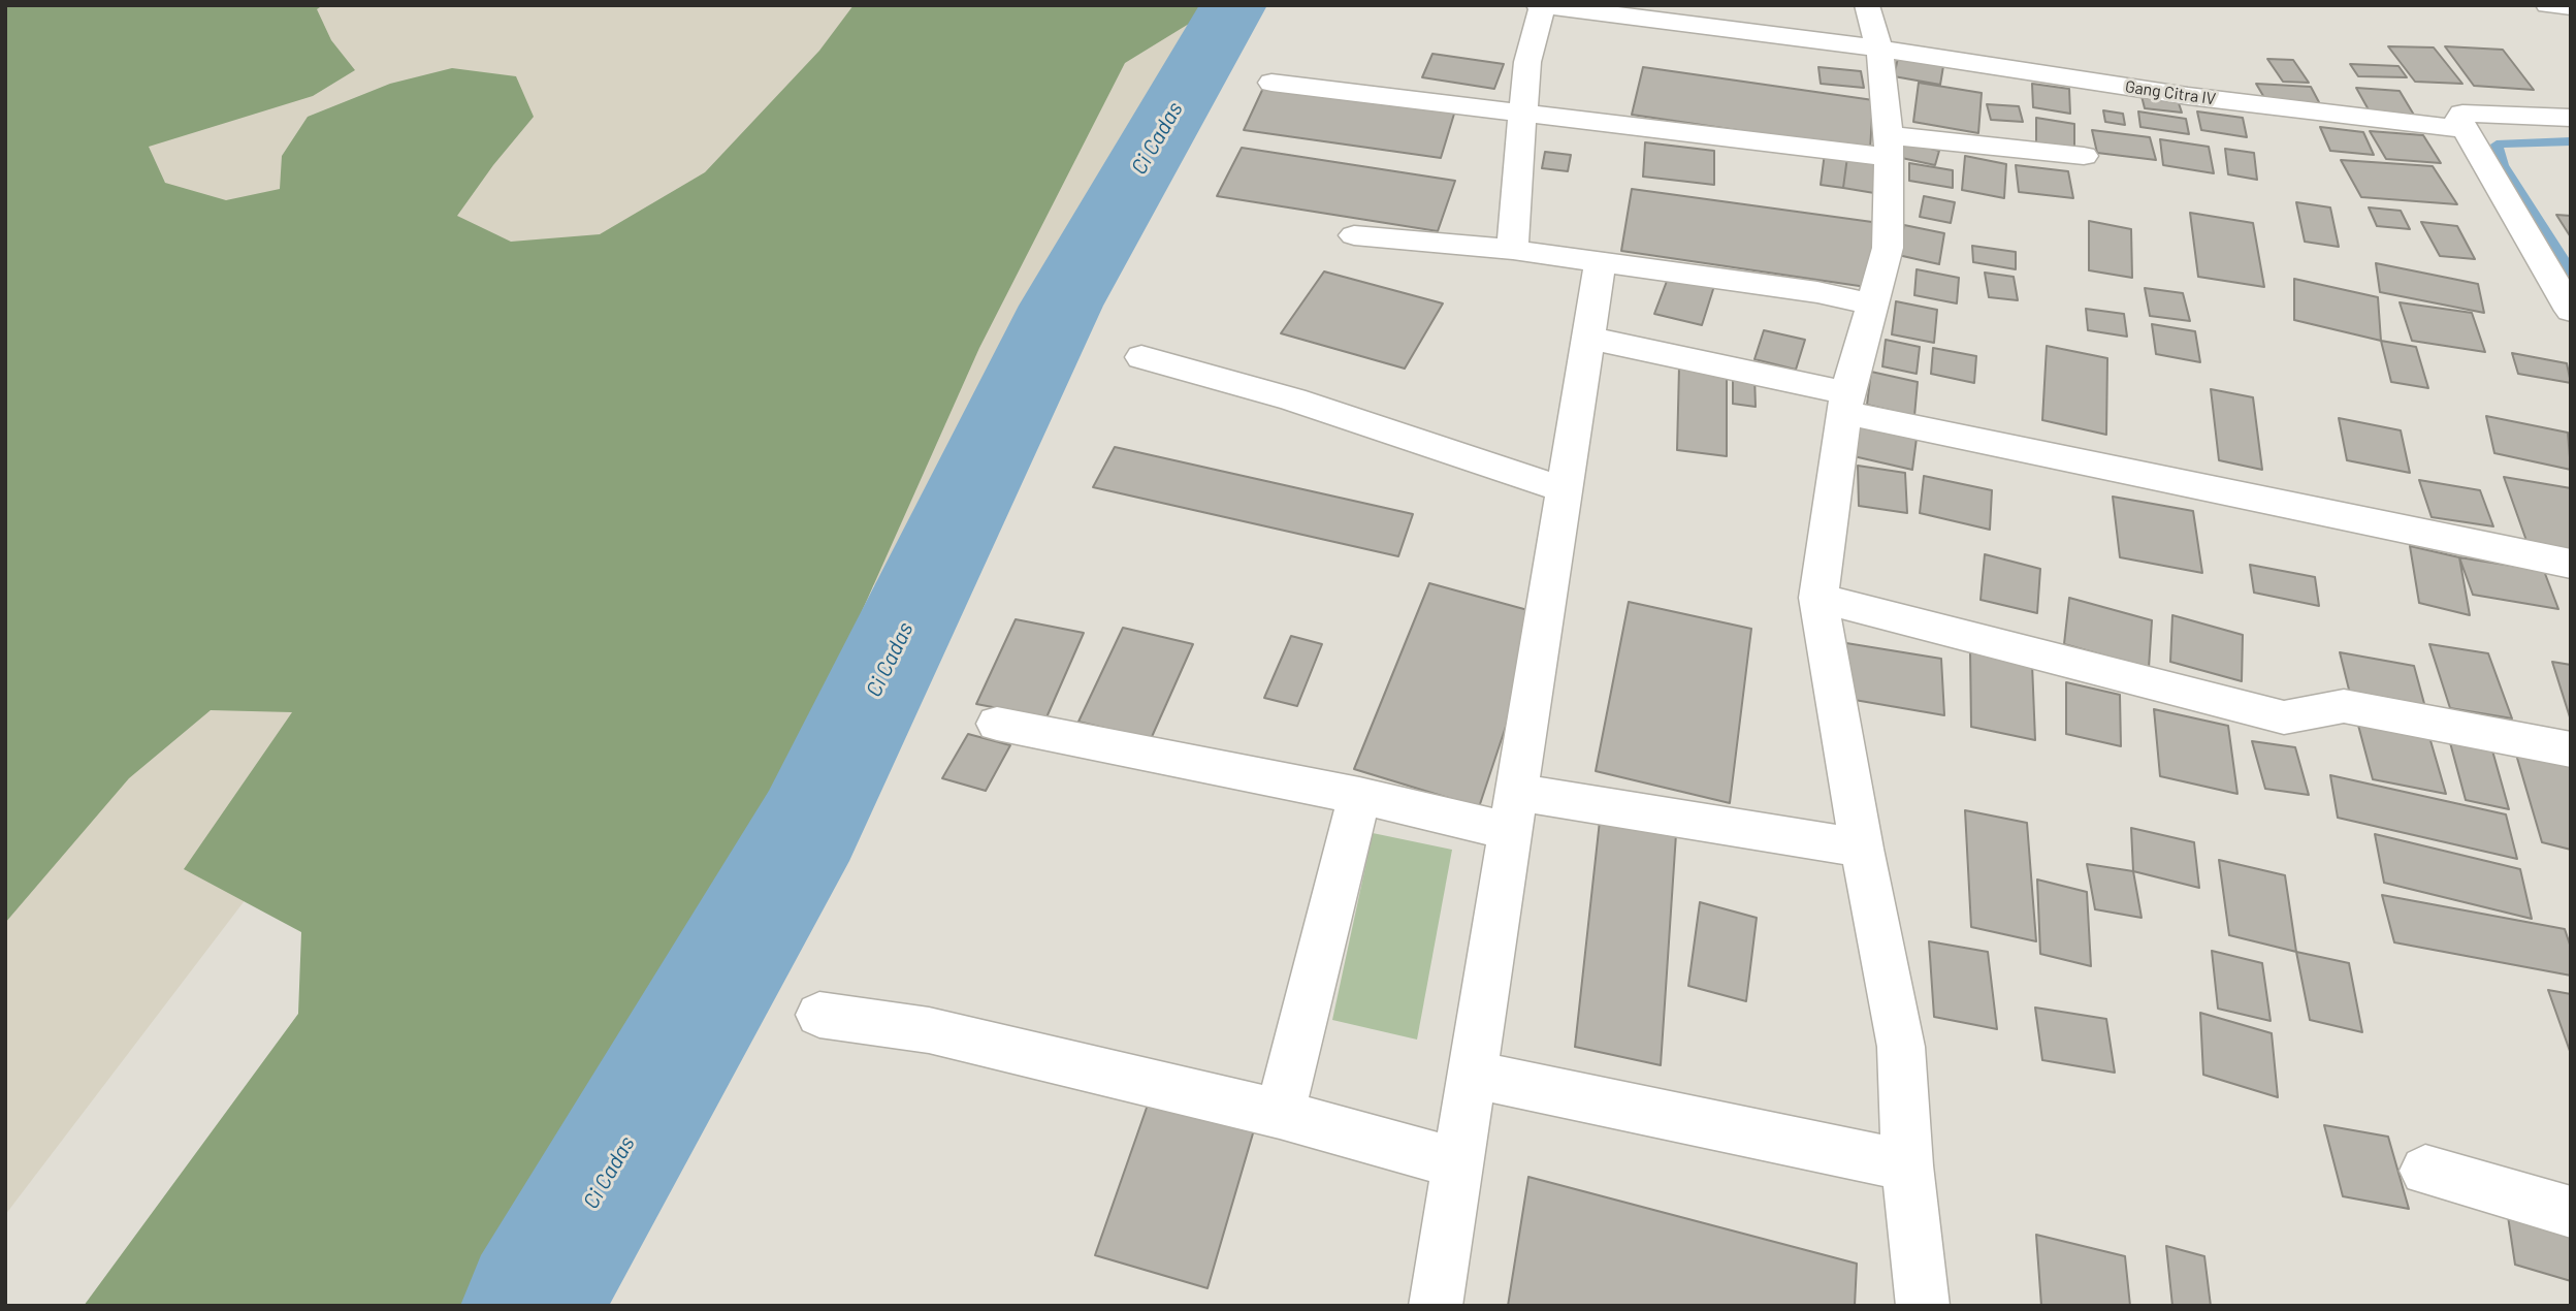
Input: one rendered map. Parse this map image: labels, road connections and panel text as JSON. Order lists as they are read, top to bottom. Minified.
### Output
{"streets":{"street":["Gang Citra IV"]},"water":["Ci Cadas"]}
